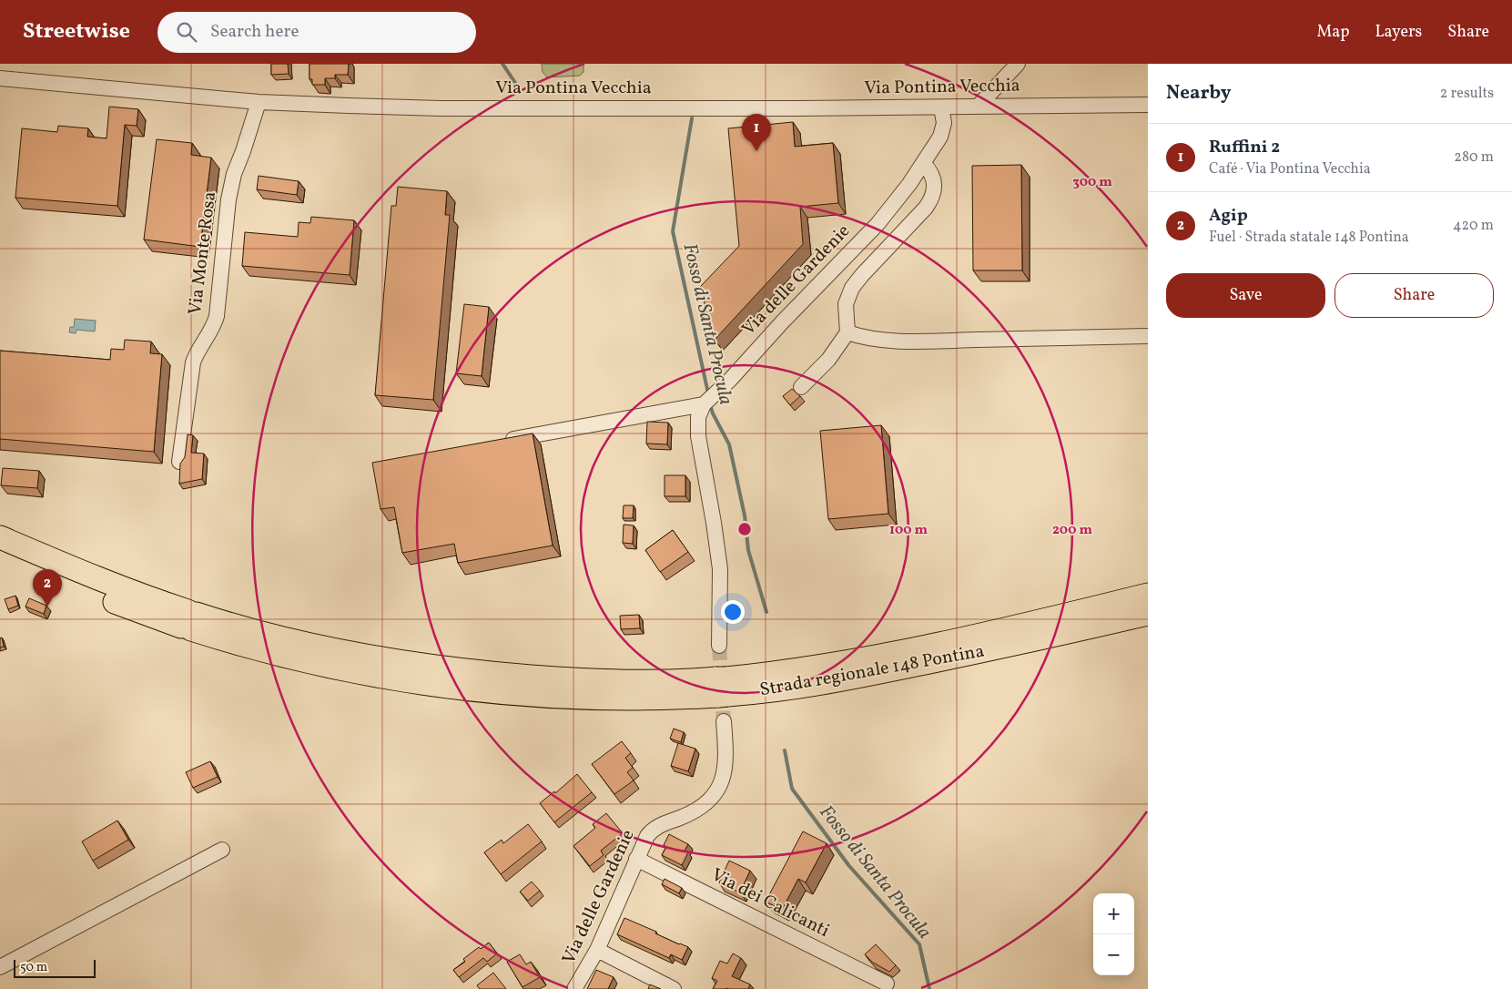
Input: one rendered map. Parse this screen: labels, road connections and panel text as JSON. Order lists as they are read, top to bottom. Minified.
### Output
{"streets":{"highway":["Strada regionale 148 Pontina"],"street":["Via Pontina Vecchia","Via Monte Rosa","Via delle Gardenie","Via dei Calicanti"]},"crossings":[["Via Pontina Vecchia","Via Monte Rosa"],["Via Pontina Vecchia","Via delle Gardenie"],["Via delle Gardenie","Via dei Calicanti"]],"water":["Fosso di Santa Procula"],"scale_bar":"50 m","page":{"header":"Streetwise","search":"Search here","nav":["Map","Layers","Share"],"heading":["Nearby","2 results"],"pins":["1","2"],"list":[{"mark":"1","name":"Ruffini 2","note":"Café · Via Pontina Vecchia","value":"280 m"},{"mark":"2","name":"Agip","note":"Fuel · Strada statale 148 Pontina","value":"420 m"}],"buttons":["Save","Share"],"map_buttons":["+","−"],"scale":"50 m"},"rings":["300 m","100 m","200 m"]}
